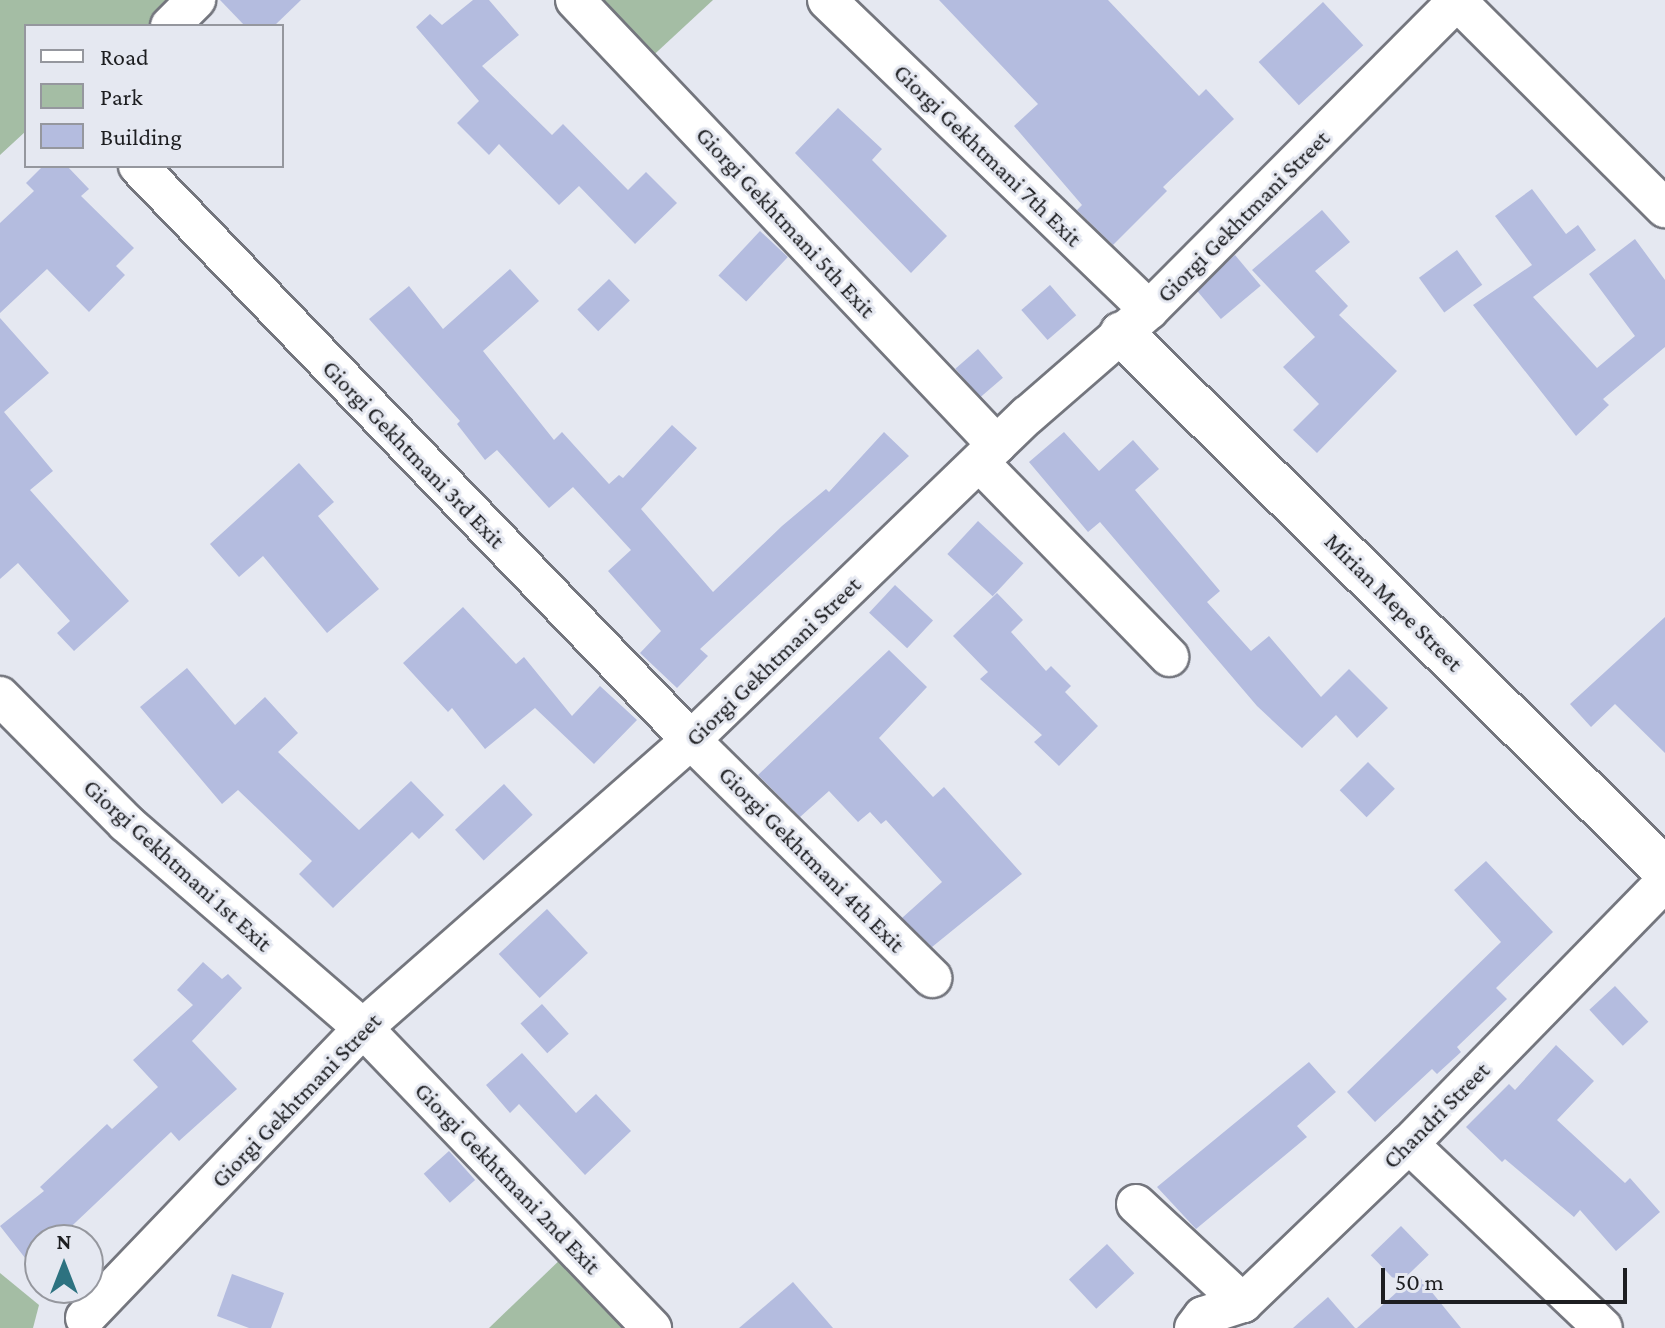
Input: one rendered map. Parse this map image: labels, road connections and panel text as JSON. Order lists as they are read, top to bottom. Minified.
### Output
{"streets":{"street":["Giorgi Gekhtmani 7th Exit","Giorgi Gekhtmani Street","Giorgi Gekhtmani 5th Exit","Giorgi Gekhtmani 3rd Exit","Mirian Mepe Street","Giorgi Gekhtmani 4th Exit","Giorgi Gekhtmani 1st Exit","Chandri Street","Giorgi Gekhtmani 2nd Exit"]},"crossings":[["Giorgi Gekhtmani 7th Exit","Giorgi Gekhtmani Street"],["Giorgi Gekhtmani 7th Exit","Mirian Mepe Street"],["Giorgi Gekhtmani Street","Giorgi Gekhtmani 5th Exit"],["Giorgi Gekhtmani Street","Giorgi Gekhtmani 3rd Exit"],["Giorgi Gekhtmani Street","Mirian Mepe Street"],["Giorgi Gekhtmani Street","Giorgi Gekhtmani 4th Exit"],["Giorgi Gekhtmani Street","Giorgi Gekhtmani 1st Exit"],["Giorgi Gekhtmani Street","Giorgi Gekhtmani 2nd Exit"],["Giorgi Gekhtmani 3rd Exit","Giorgi Gekhtmani 4th Exit"],["Giorgi Gekhtmani 1st Exit","Giorgi Gekhtmani 2nd Exit"]],"legend":["Road","Park","Building"],"scale_bar":"50 m","north":"top"}
